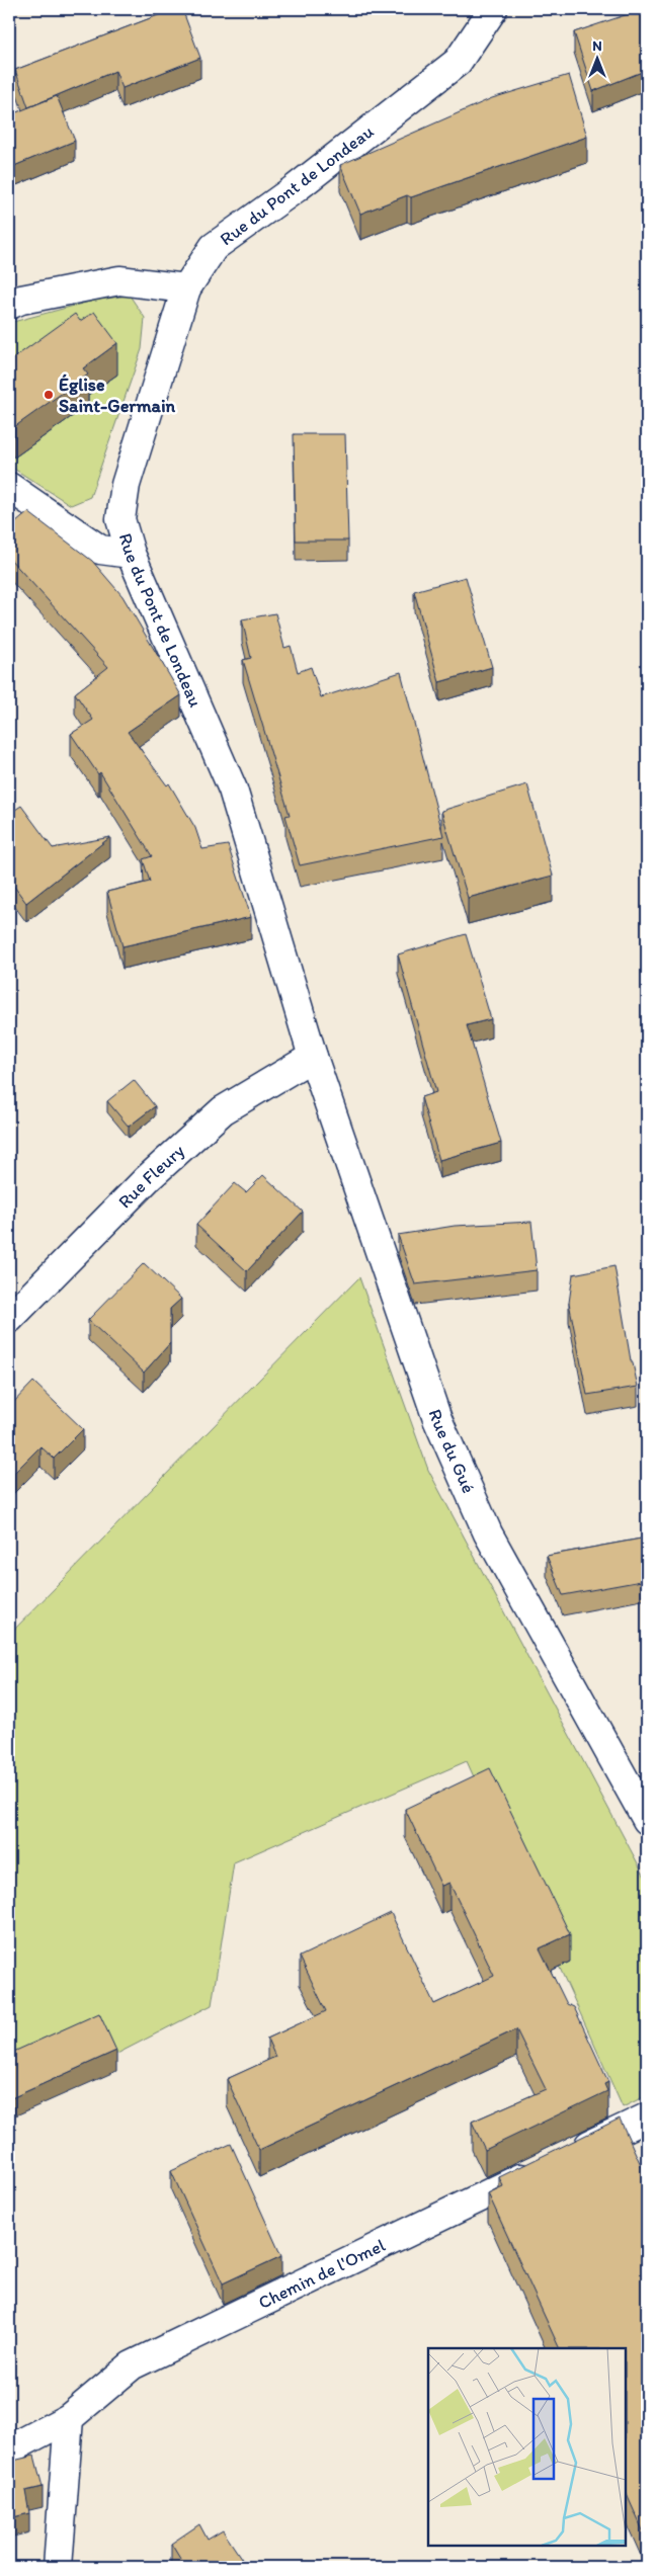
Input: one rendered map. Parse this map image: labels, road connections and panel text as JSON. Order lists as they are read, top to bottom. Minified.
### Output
{"streets":{"street":["Rue du Pont de Londeau","Rue Fleury","Rue du Gué","Chemin de l'Omel"]},"crossings":[["Rue du Pont de Londeau","Rue Fleury"],["Rue du Pont de Londeau","Rue du Gué"],["Rue Fleury","Rue du Gué"]],"places":["Église Saint-Germain"],"north":"top"}
